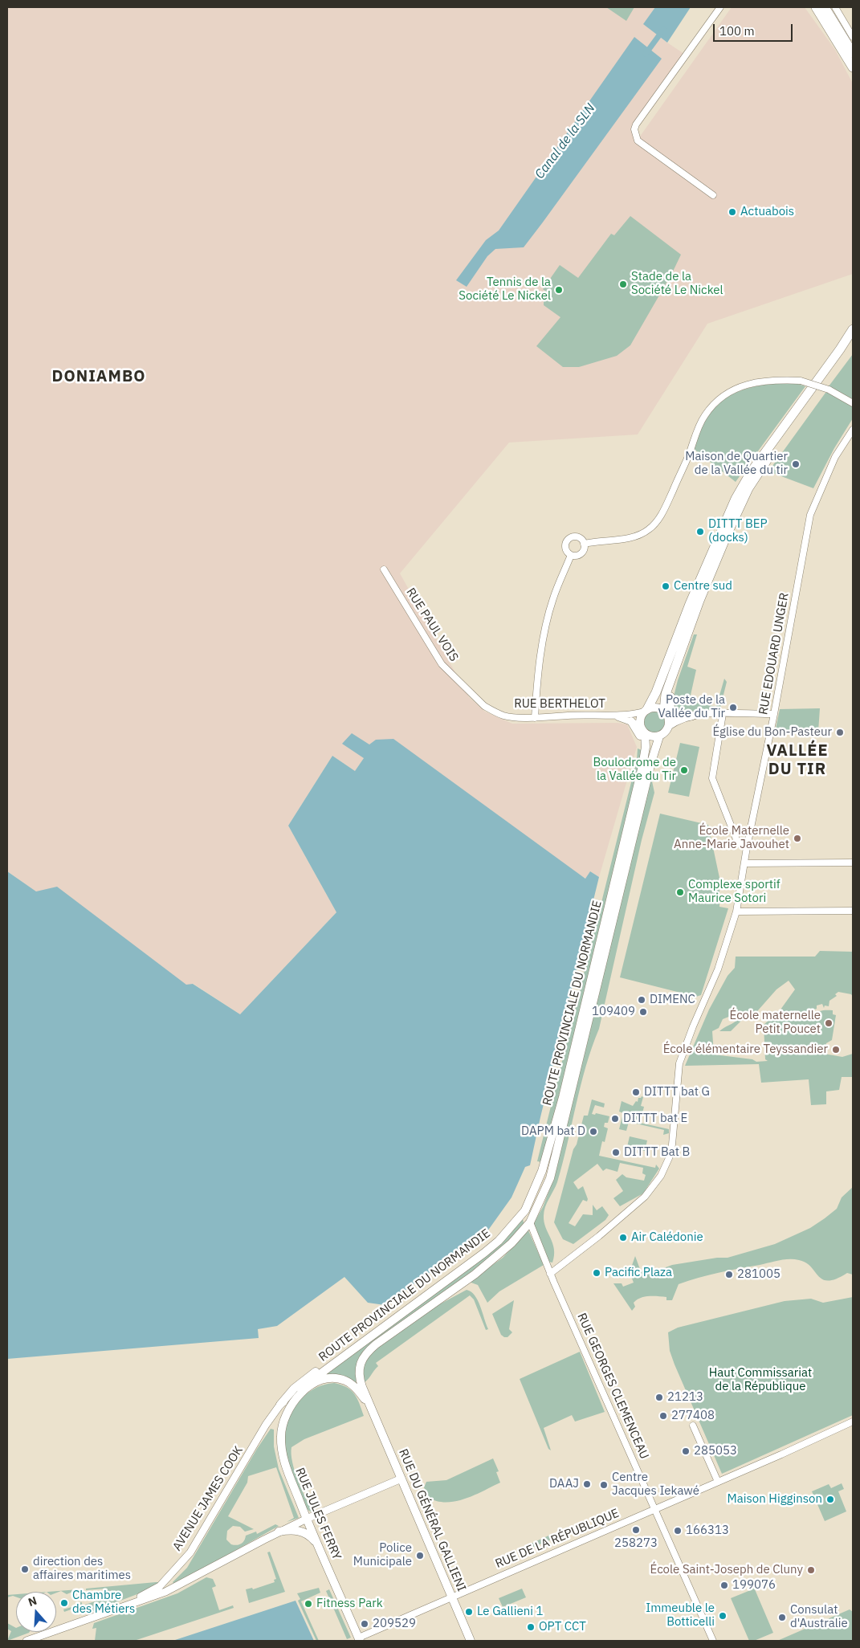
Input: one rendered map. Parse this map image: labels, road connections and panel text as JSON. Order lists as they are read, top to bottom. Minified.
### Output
{"streets":{"main road":["ROUTE PROVINCIALE DU NORMANDIE","AVENUE JAMES COOK","RUE JULES FERRY","RUE DU GÉNÉRAL GALLIENI"],"street":["RUE PAUL VOIS","RUE EDOUARD UNGER","RUE BERTHELOT","RUE GEORGES CLEMENCEAU","RUE DE LA RÉPUBLIQUE"]},"crossings":[["RUE PAUL VOIS","RUE BERTHELOT"],["RUE EDOUARD UNGER","RUE GEORGES CLEMENCEAU"],["RUE BERTHELOT","ROUTE PROVINCIALE DU NORMANDIE"],["ROUTE PROVINCIALE DU NORMANDIE","RUE GEORGES CLEMENCEAU"],["ROUTE PROVINCIALE DU NORMANDIE","AVENUE JAMES COOK"],["ROUTE PROVINCIALE DU NORMANDIE","RUE JULES FERRY"],["ROUTE PROVINCIALE DU NORMANDIE","RUE DU GÉNÉRAL GALLIENI"],["RUE GEORGES CLEMENCEAU","RUE DE LA RÉPUBLIQUE"],["AVENUE JAMES COOK","RUE JULES FERRY"],["AVENUE JAMES COOK","RUE DU GÉNÉRAL GALLIENI"],["RUE JULES FERRY","RUE DU GÉNÉRAL GALLIENI"],["RUE JULES FERRY","RUE DE LA RÉPUBLIQUE"],["RUE DU GÉNÉRAL GALLIENI","RUE DE LA RÉPUBLIQUE"]],"districts":["DONIAMBO","VALLÉE DU TIR"],"water":["Canal de la SLN"],"parks":["Haut Commissariat de la République"],"places":["Actuabois","Stade de la Société Le Nickel","Tennis de la Société Le Nickel","Maison de Quartier de la Vallée du tir","DITTT BEP (docks)","Centre sud","Poste de la Vallée du Tir","Église du Bon-Pasteur","Boulodrome de la Vallée du Tir","École Maternelle Anne-Marie Javouhet","Complexe sportif Maurice Sotori","DIMENC","109409","École maternelle Petit Poucet","École élémentaire Teyssandier","DITTT bat G","DITTT bat E","DAPM bat D","DITTT Bat B","Air Calédonie","Pacific Plaza","281005","21213","277408","285053","DAAJ","Centre Jacques Iekawé","Maison Higginson","258273","166313","Police Municipale","direction des affaires maritimes","École Saint-Joseph de Cluny","199076","Chambre des Métiers","Fitness Park","Le Gallieni 1","Immeuble le Botticelli","Consulat d'Australie","209529","OPT CCT"],"scale_bar":"100 m","north":"top"}
